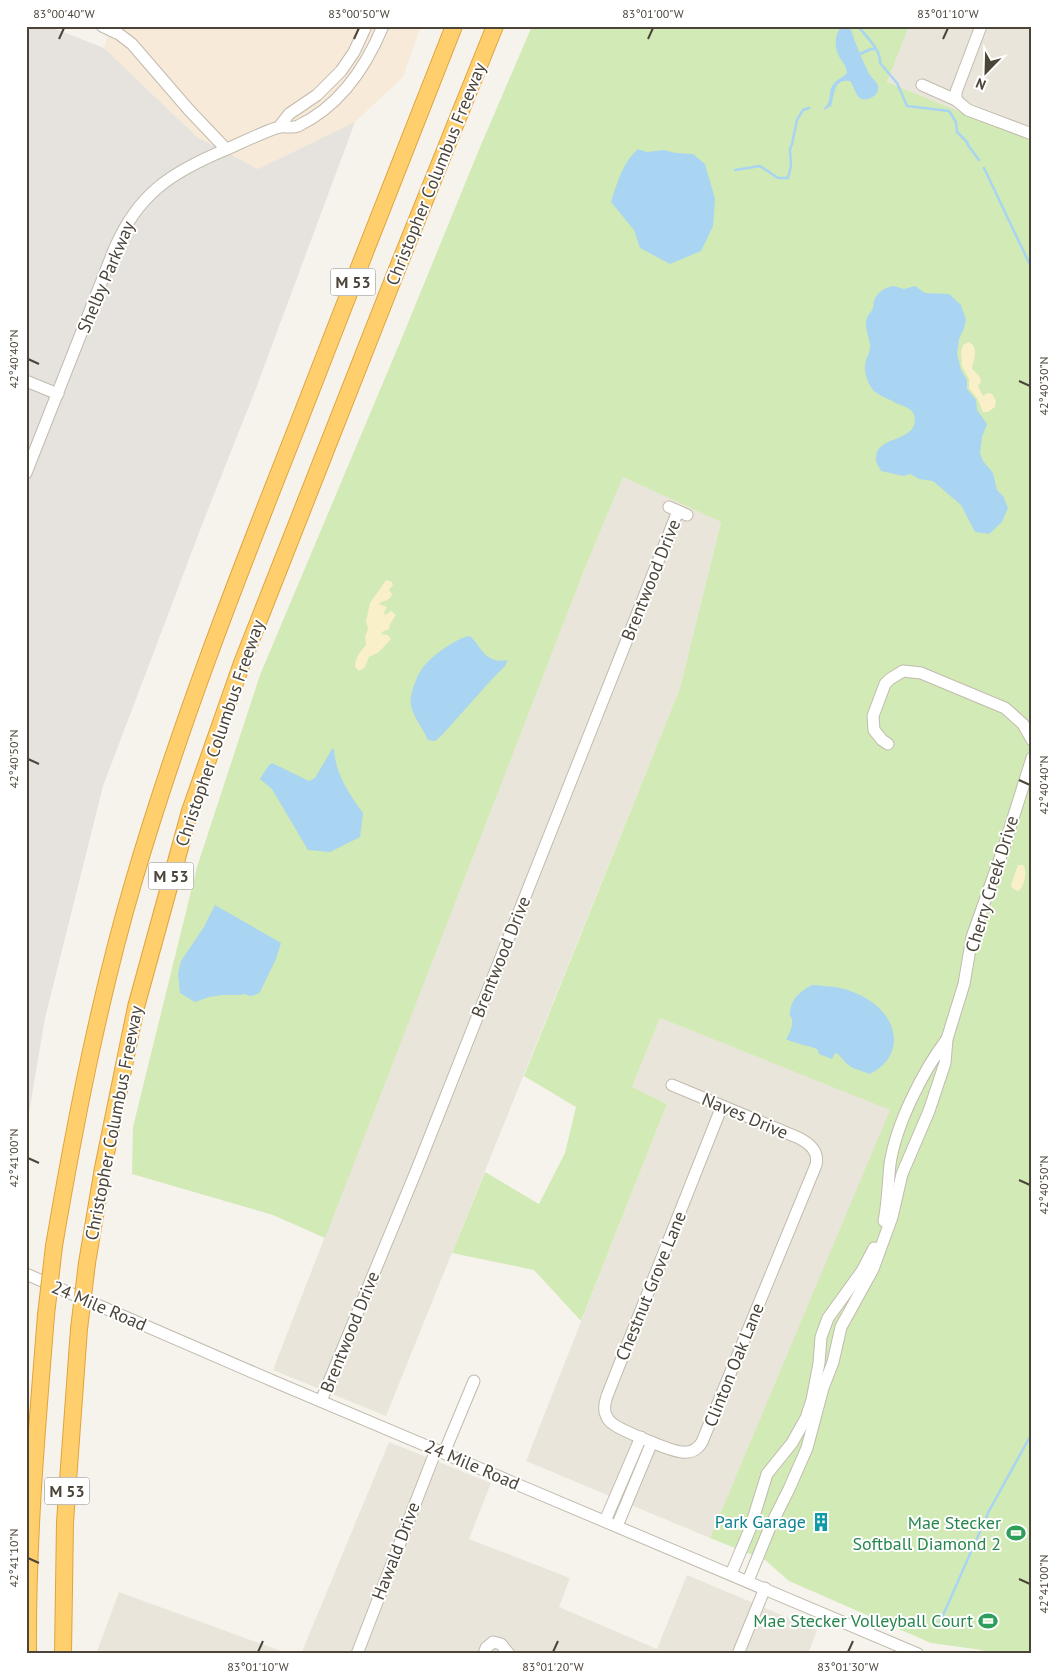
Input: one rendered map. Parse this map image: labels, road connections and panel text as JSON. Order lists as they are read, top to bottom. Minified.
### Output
{"streets":{"highway":["Christopher Columbus Freeway","M 53"],"street":["Shelby Parkway","Brentwood Drive","Cherry Creek Drive","Naves Drive","Chestnut Grove Lane","24 Mile Road","Clinton Oak Lane","Hawald Drive"]},"crossings":[["Brentwood Drive","24 Mile Road"],["Cherry Creek Drive","24 Mile Road"],["Naves Drive","Chestnut Grove Lane"],["Naves Drive","Clinton Oak Lane"],["Chestnut Grove Lane","Clinton Oak Lane"],["24 Mile Road","Hawald Drive"]],"places":{"building":["Park Garage"],"sports":["Mae Stecker Softball Diamond 2","Mae Stecker Volleyball Court"]},"north":"bottom left","coordinates":["83°00'40\"W","83°00'50\"W","83°01'00\"W","83°01'10\"W","42°40'40\"N","42°40'30\"N","42°40'50\"N","42°41'00\"N","42°41'10\"N","83°01'20\"W","83°01'30\"W"]}
